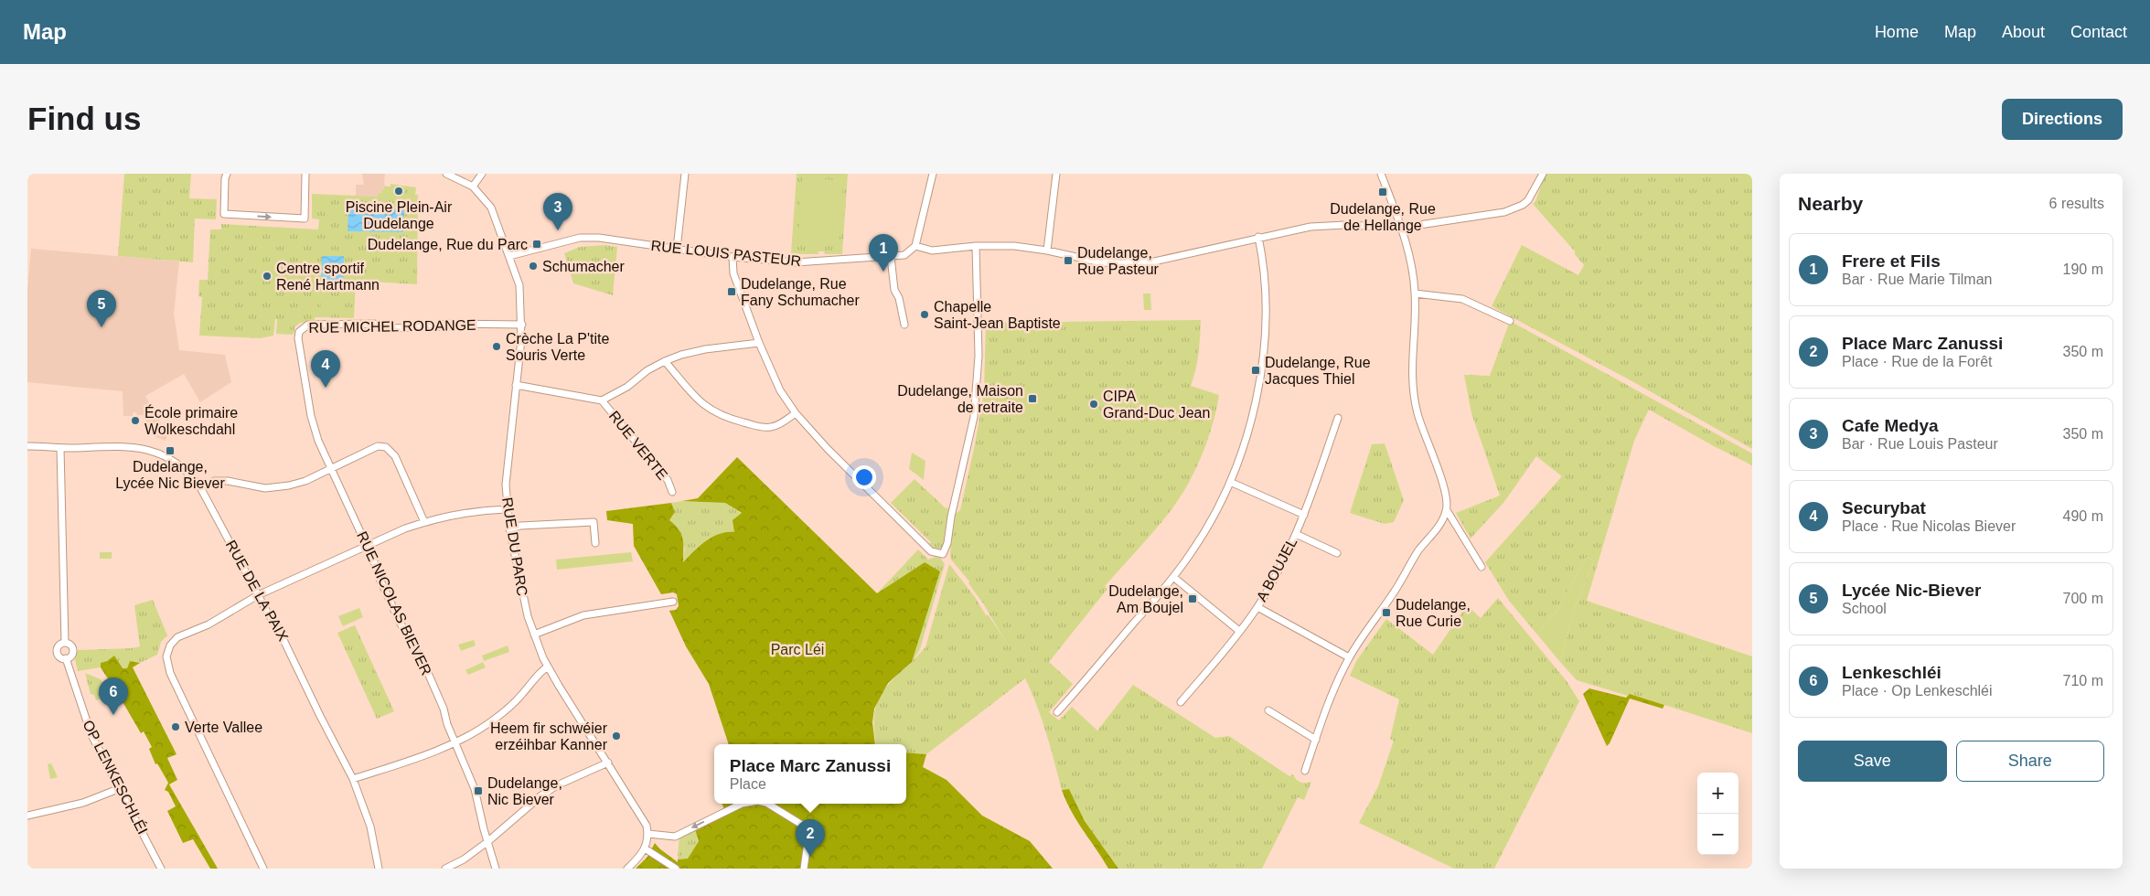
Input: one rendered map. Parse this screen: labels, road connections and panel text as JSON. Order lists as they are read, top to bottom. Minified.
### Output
{"streets":{"street":["RUE LOUIS PASTEUR","RUE MICHEL RODANGE","RUE VERTE","RUE DU PARC","A BOUJEL","RUE DE LA PAIX","RUE NICOLAS BIEVER","OP LENKESCHLÉI"]},"crossings":[["RUE LOUIS PASTEUR","RUE DU PARC"],["RUE MICHEL RODANGE","RUE DU PARC"],["RUE MICHEL RODANGE","RUE NICOLAS BIEVER"],["RUE DE LA PAIX","OP LENKESCHLÉI"]],"parks":["Parc Léi"],"places":{"other":["Piscine Plein-Air Dudelange","Schumacher","Centre sportif René Hartmann","Chapelle Saint-Jean Baptiste","Crèche La P'tite Souris Verte","CIPA Grand-Duc Jean","École primaire Wolkeschdahl","Verte Vallee","Heem fir schwéier erzéihbar Kanner"],"transit":["Dudelange, Rue de Hellange","Dudelange, Rue du Parc","Dudelange, Rue Pasteur","Dudelange, Rue Fany Schumacher","Dudelange, Rue Jacques Thiel","Dudelange, Maison de retraite","Dudelange, Lycée Nic Biever","Dudelange, Am Boujel","Dudelange, Rue Curie","Dudelange, Nic Biever"]},"page":{"header":"Map","nav":["Home","Map","About","Contact"],"buttons":["Directions",["Save","Share"]],"title":"Find us","heading":["Nearby","6 results"],"pins":["3","1","5","4","6","2"],"list":[{"mark":"1","name":"Frere et Fils","note":"Bar · Rue Marie Tilman","value":"190 m"},{"mark":"2","name":"Place Marc Zanussi","note":"Place · Rue de la Forêt","value":"350 m"},{"mark":"3","name":"Cafe Medya","note":"Bar · Rue Louis Pasteur","value":"350 m"},{"mark":"4","name":"Securybat","note":"Place · Rue Nicolas Biever","value":"490 m"},{"mark":"5","name":"Lycée Nic-Biever","note":"School","value":"700 m"},{"mark":"6","name":"Lenkeschléi","note":"Place · Op Lenkeschléi","value":"710 m"}],"popup":["Place Marc Zanussi","Place"],"map_buttons":["+","−"]}}
